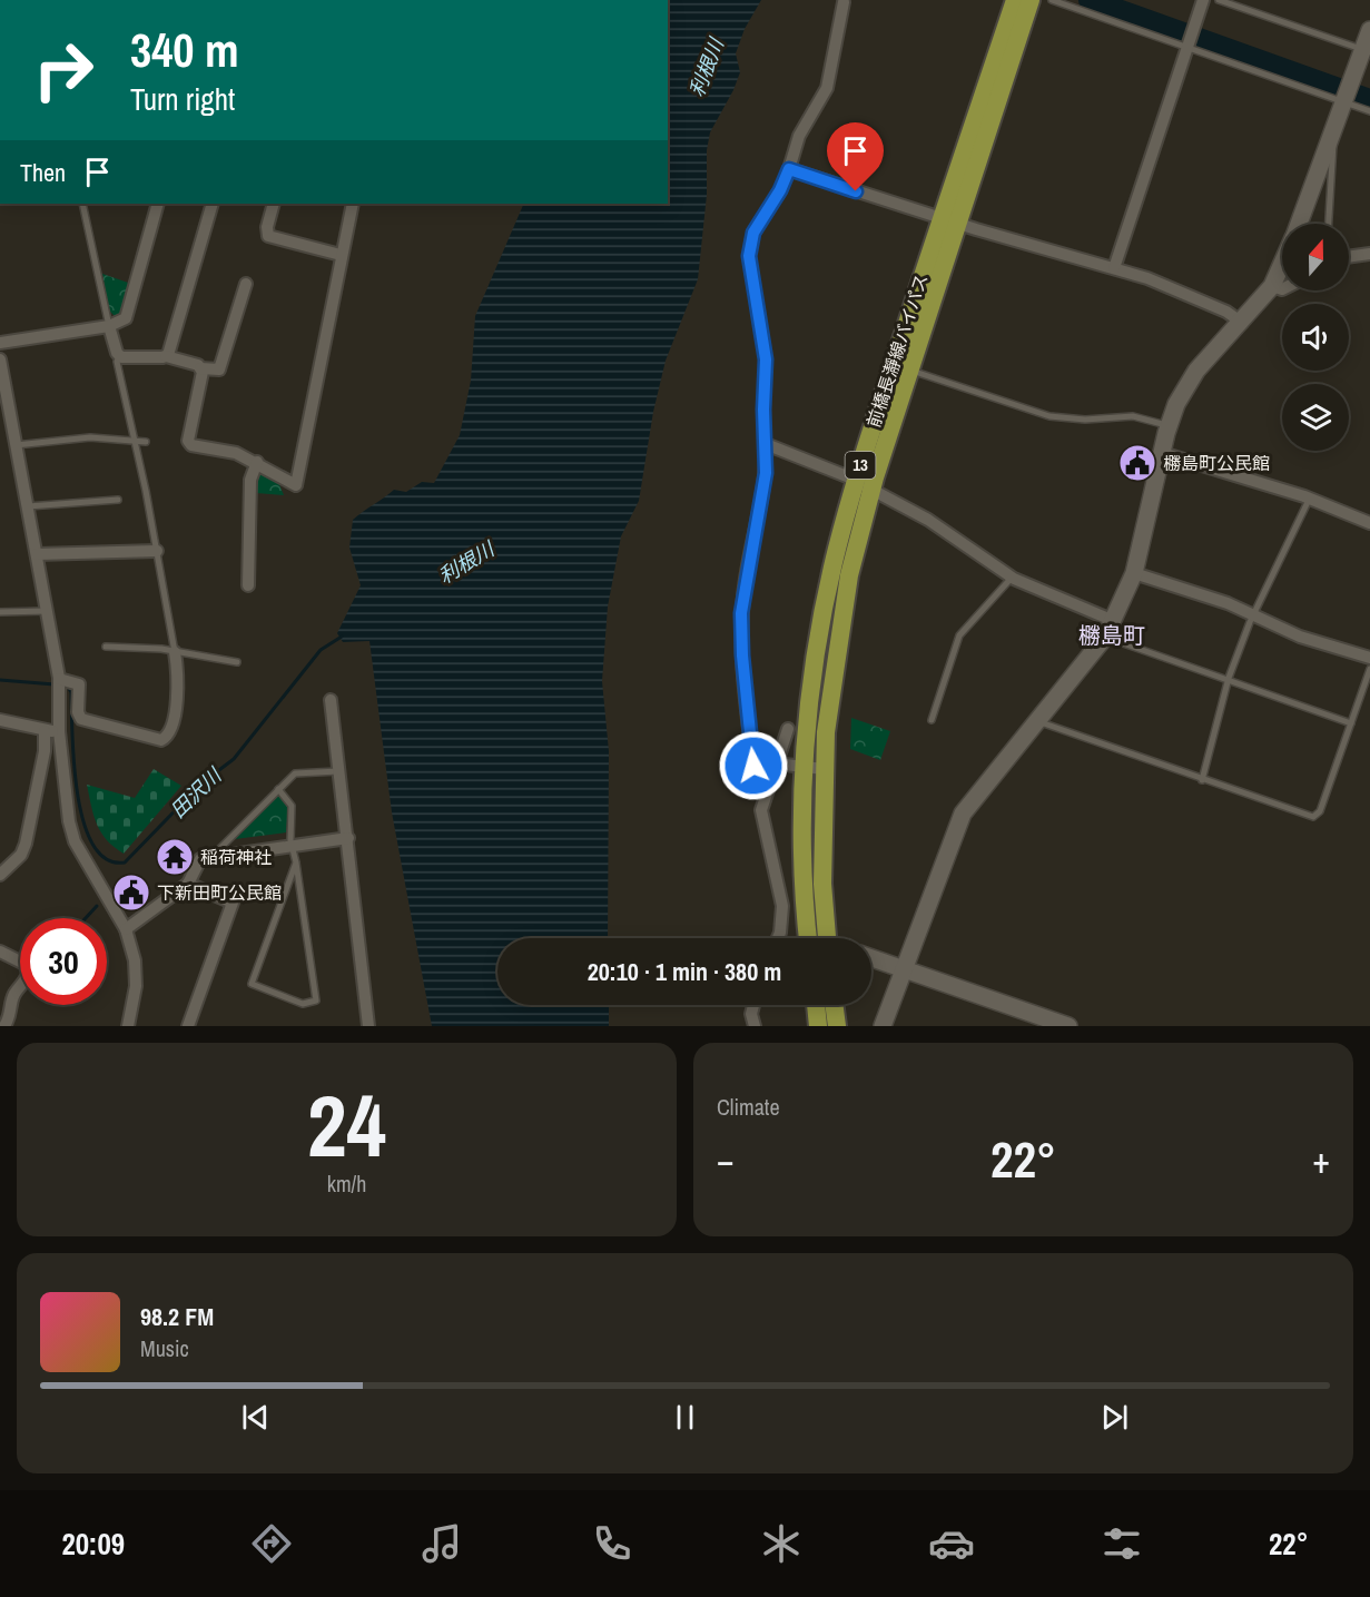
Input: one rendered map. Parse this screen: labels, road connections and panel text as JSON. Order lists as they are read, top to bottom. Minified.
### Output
{"streets":{"main road":["前橋長瀞線バイパス","13"]},"districts":["橳島町"],"water":["利根川","田沢川"],"places":{"public building":["橳島町公民館","下新田町公民館"],"temple":["稲荷神社"]},"north":"top","page":{"turn":["340 m","Turn right"],"then":"Then","limit":"30","trip":"20:10 · 1 min · 380 m","tile":[["24","km/h"],"Climate"],"heat":["−","22°","+"],"song":["98.2 FM","Music"],"tabs":["20:09","22°"]}}
